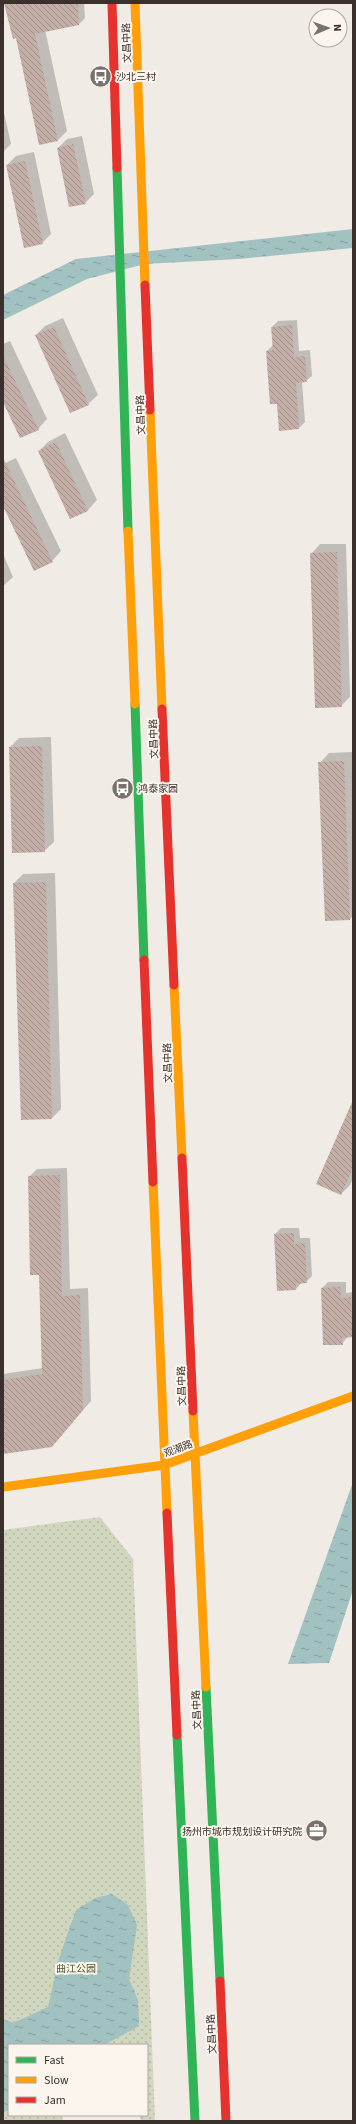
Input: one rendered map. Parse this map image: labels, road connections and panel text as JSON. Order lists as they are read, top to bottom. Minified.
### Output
{"streets":{"main road":["文昌中路","观潮路"]},"crossings":[["文昌中路","观潮路"]],"parks":["曲江公园"],"places":{"bus stop":["沙北三村","鸿泰家园"],"office":["扬州市城市规划设计研究院"]},"legend":["Fast","Slow","Jam"],"north":"right"}
